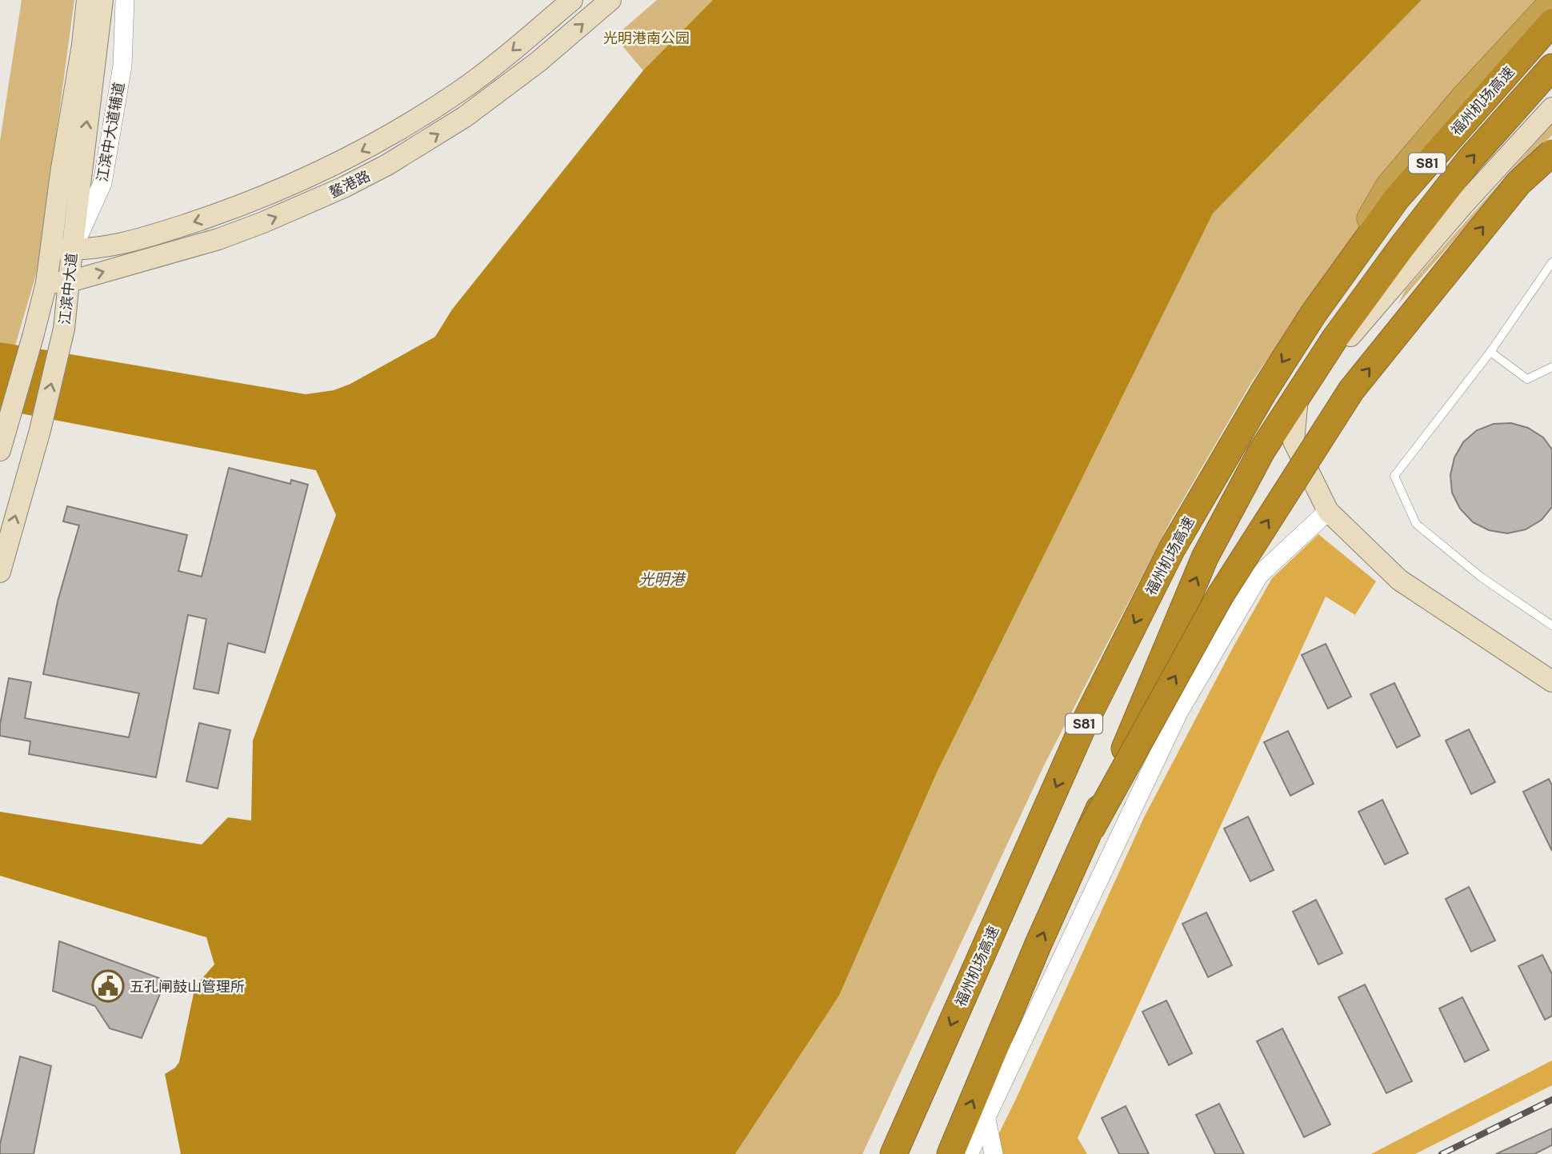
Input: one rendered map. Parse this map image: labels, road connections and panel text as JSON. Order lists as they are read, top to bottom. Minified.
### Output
{"streets":{"highway":["福州机场高速","S81"],"main road":["鳌港路","江滨中大道"],"street":["江滨中大道辅道"]},"crossings":[["江滨中大道辅道","鳌港路"],["江滨中大道辅道","江滨中大道"],["鳌港路","江滨中大道"]],"water":["光明港"],"parks":["光明港南公园"],"places":{"public building":["五孔闸鼓山管理所"]}}
